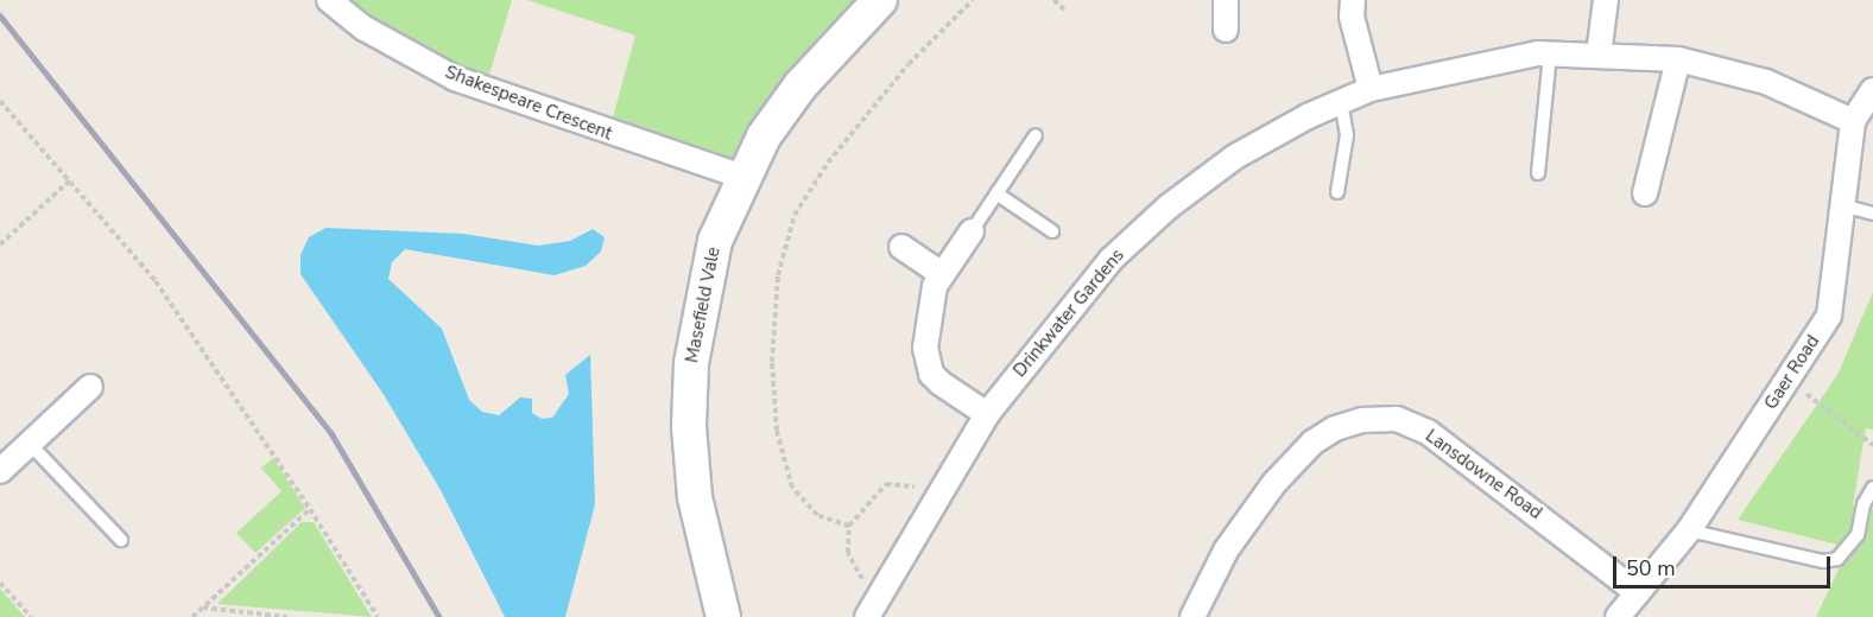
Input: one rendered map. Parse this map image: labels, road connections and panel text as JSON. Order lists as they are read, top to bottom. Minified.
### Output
{"streets":{"street":["Shakespeare Crescent","Masefield Vale","Drinkwater Gardens","Gaer Road","Lansdowne Road"]},"crossings":[["Shakespeare Crescent","Masefield Vale"],["Drinkwater Gardens","Gaer Road"],["Gaer Road","Lansdowne Road"]],"scale_bar":"50 m"}
